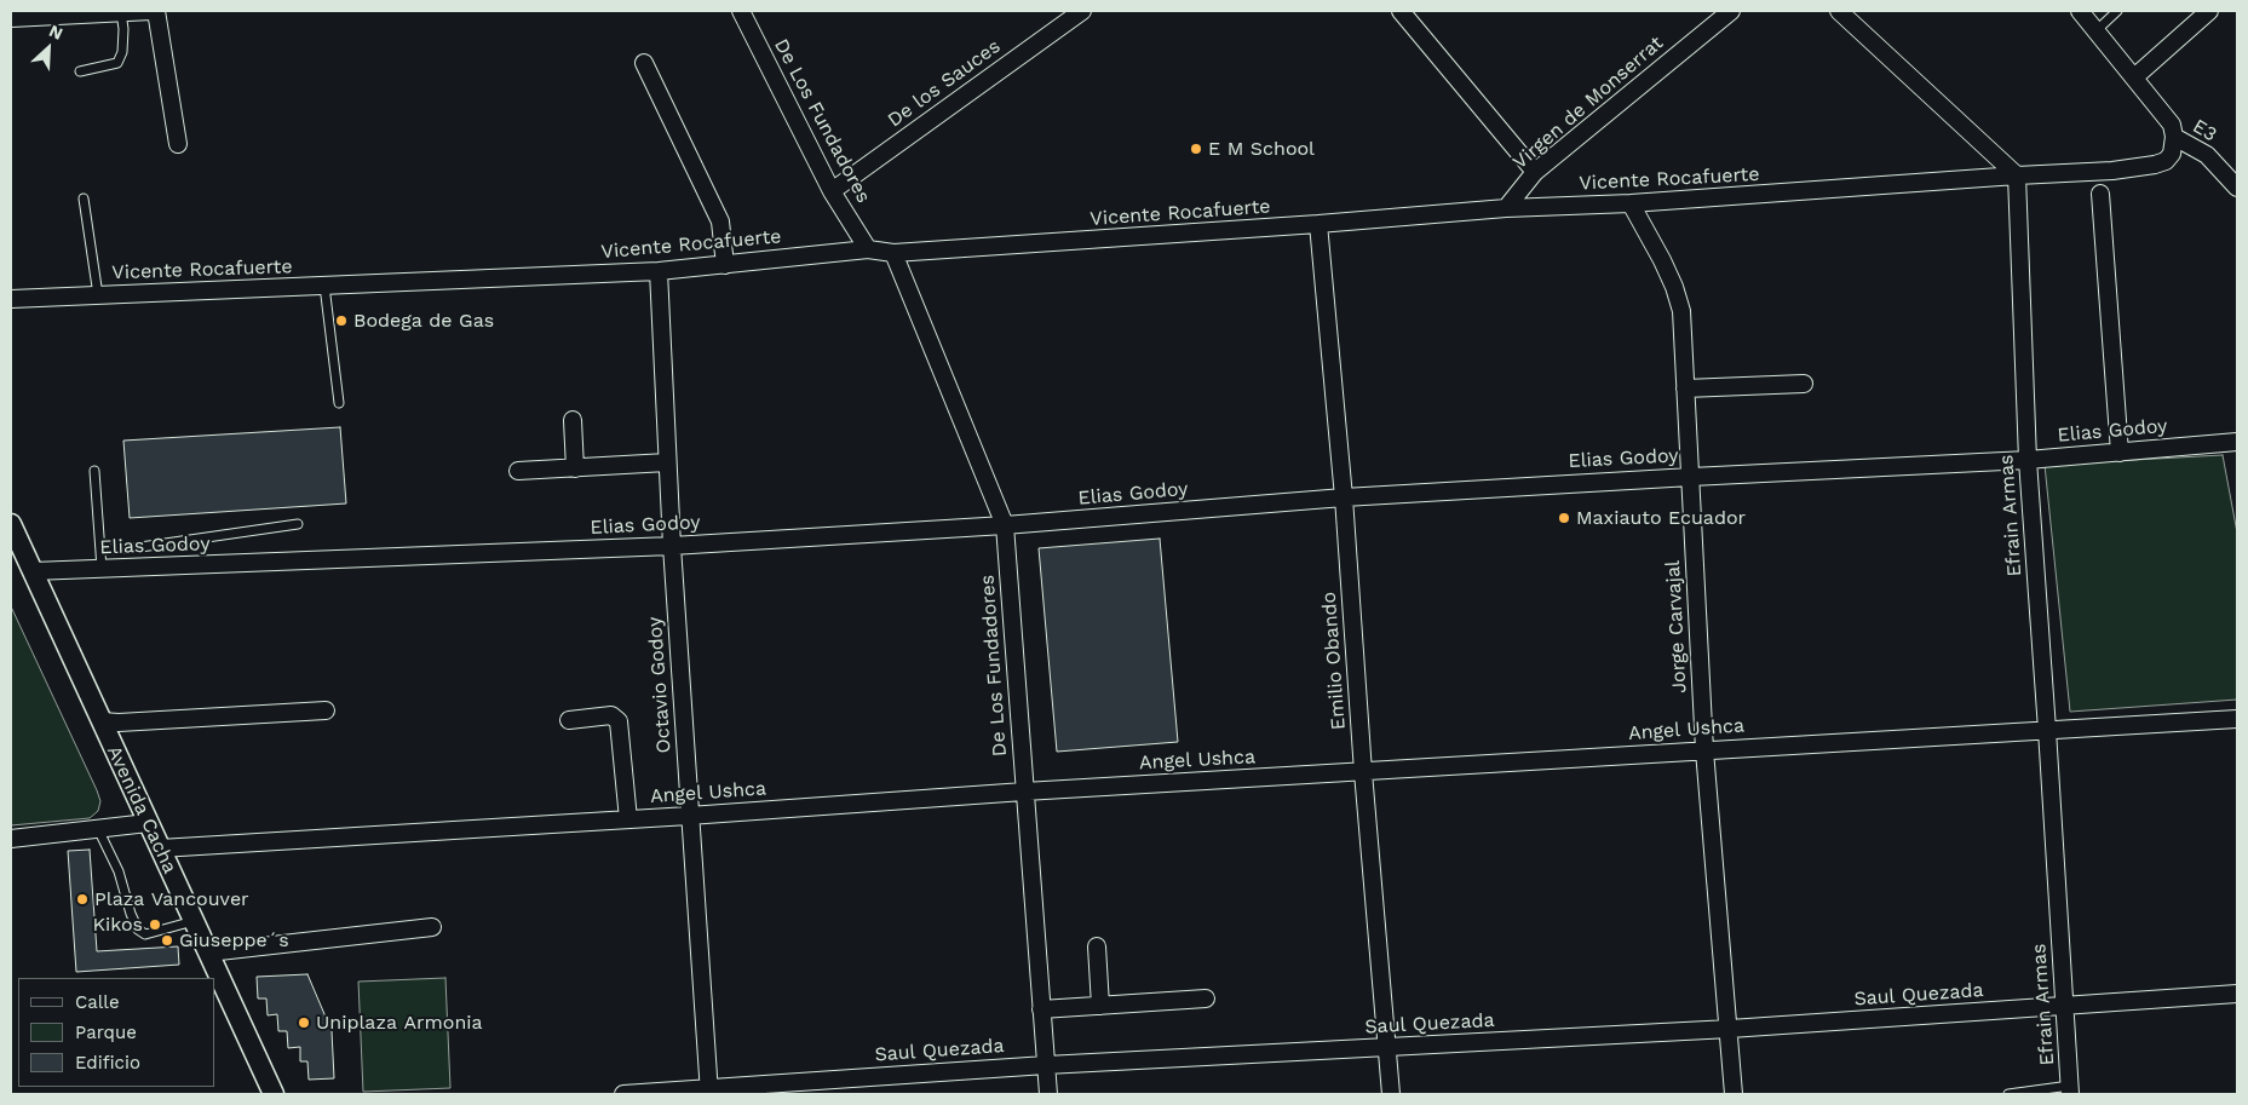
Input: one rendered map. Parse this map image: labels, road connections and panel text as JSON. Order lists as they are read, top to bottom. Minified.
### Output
{"streets":{"street":["De los Sauces","Virgen de Monserrat","De Los Fundadores","E3","Vicente Rocafuerte","Elias Godoy","Efrain Armas","Jorge Carvajal","Emilio Obando","Octavio Godoy","Angel Ushca","Avenida Cacha","Saul Quezada"]},"crossings":[["De los Sauces","De Los Fundadores"],["Virgen de Monserrat","Vicente Rocafuerte"],["De Los Fundadores","Vicente Rocafuerte"],["De Los Fundadores","Elias Godoy"],["De Los Fundadores","Angel Ushca"],["De Los Fundadores","Saul Quezada"],["E3","Vicente Rocafuerte"],["Vicente Rocafuerte","Efrain Armas"],["Vicente Rocafuerte","Jorge Carvajal"],["Vicente Rocafuerte","Emilio Obando"],["Vicente Rocafuerte","Octavio Godoy"],["Elias Godoy","Efrain Armas"],["Elias Godoy","Jorge Carvajal"],["Elias Godoy","Emilio Obando"],["Elias Godoy","Octavio Godoy"],["Elias Godoy","Avenida Cacha"],["Efrain Armas","Angel Ushca"],["Efrain Armas","Saul Quezada"],["Jorge Carvajal","Angel Ushca"],["Jorge Carvajal","Saul Quezada"],["Emilio Obando","Angel Ushca"],["Emilio Obando","Saul Quezada"],["Octavio Godoy","Angel Ushca"],["Octavio Godoy","Saul Quezada"],["Angel Ushca","Avenida Cacha"]],"places":["E M School","Bodega de Gas","Maxiauto Ecuador","Plaza Vancouver","Kikos","Giuseppe´s","Uniplaza Armonia"],"legend":["Calle","Parque","Edificio"],"north":"top right"}
